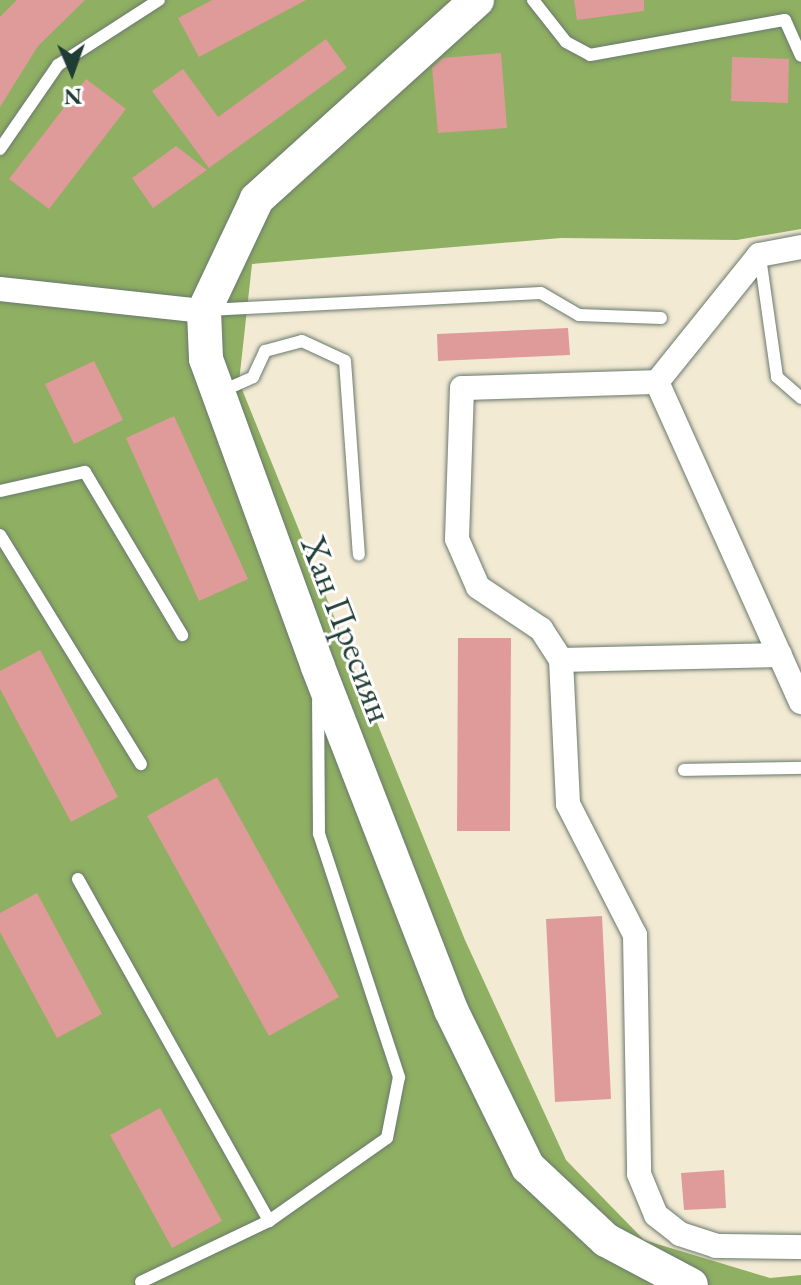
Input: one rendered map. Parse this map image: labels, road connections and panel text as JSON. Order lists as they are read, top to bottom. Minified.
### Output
{"streets":{"street":["Хан Пресиян"]},"north":"bottom"}
